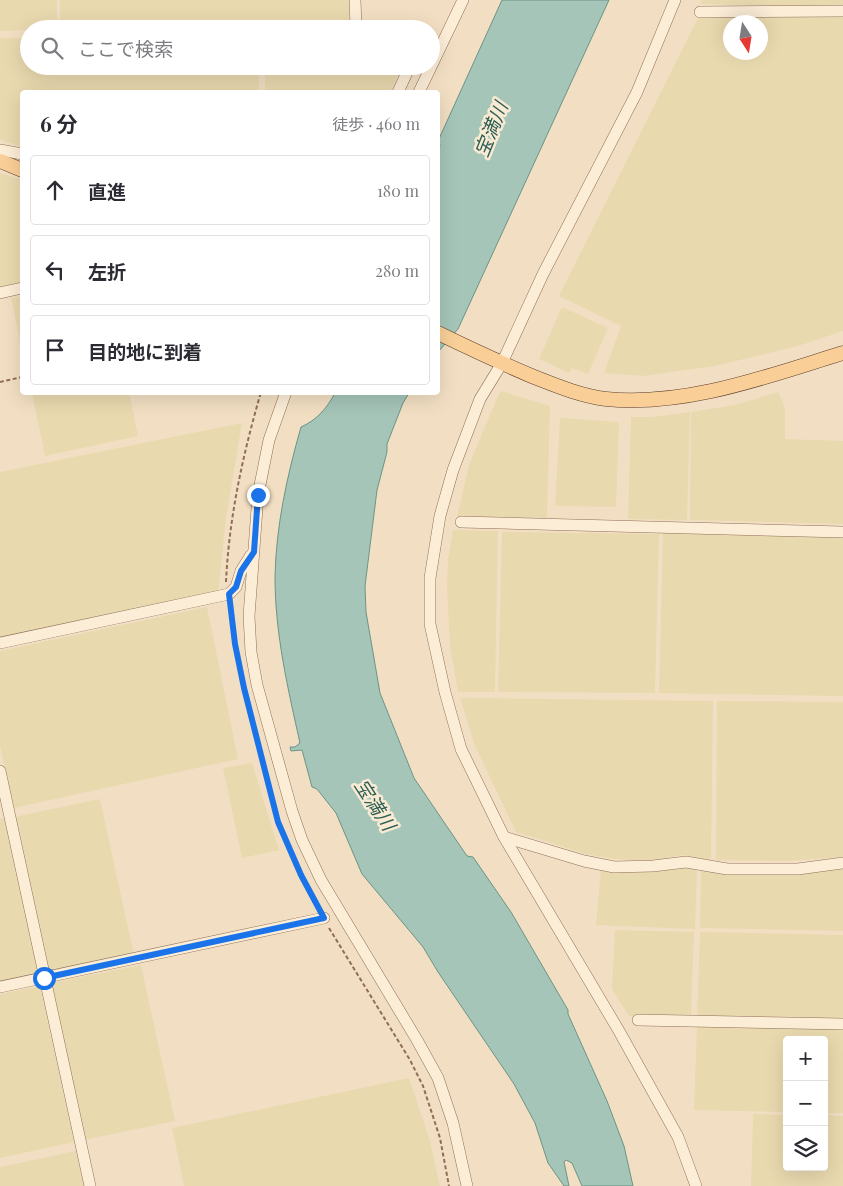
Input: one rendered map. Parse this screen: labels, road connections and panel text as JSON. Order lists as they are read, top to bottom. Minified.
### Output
{"water":["宝満川"],"north":"bottom","page":{"search":"ここで検索","heading":["6 分","徒歩 · 460 m"],"list":[["直進","180 m"],["左折","280 m"],"目的地に到着"],"map_buttons":["+","−"]}}
